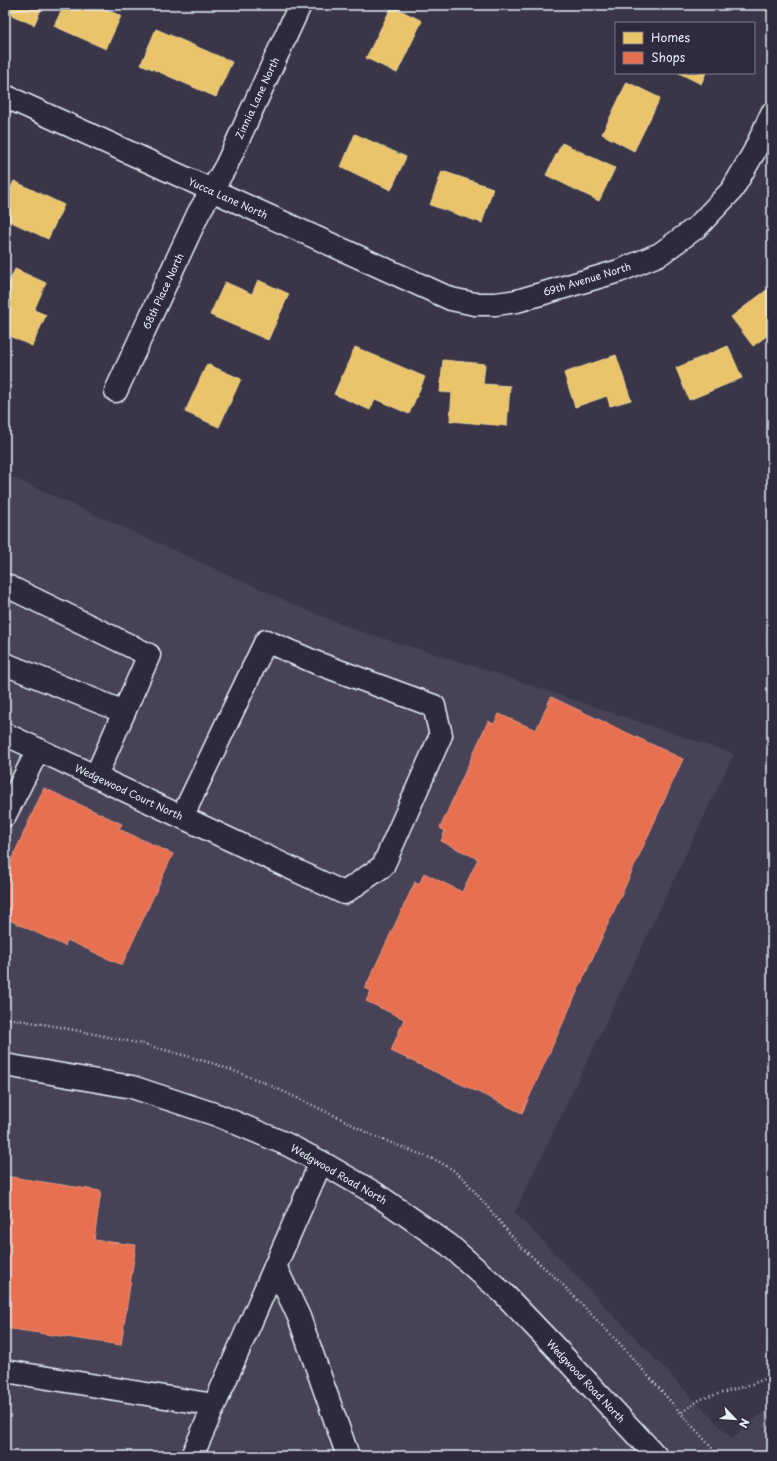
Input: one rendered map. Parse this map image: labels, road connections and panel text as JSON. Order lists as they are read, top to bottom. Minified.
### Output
{"streets":{"street":["Zinnia Lane North","Yucca Lane North","69th Avenue North","68th Place North","Wedgewood Court North","Wedgwood Road North"]},"crossings":[["Zinnia Lane North","Yucca Lane North"],["Zinnia Lane North","68th Place North"],["Yucca Lane North","69th Avenue North"],["Yucca Lane North","68th Place North"]],"legend":["Homes","Shops"],"north":"bottom right"}
